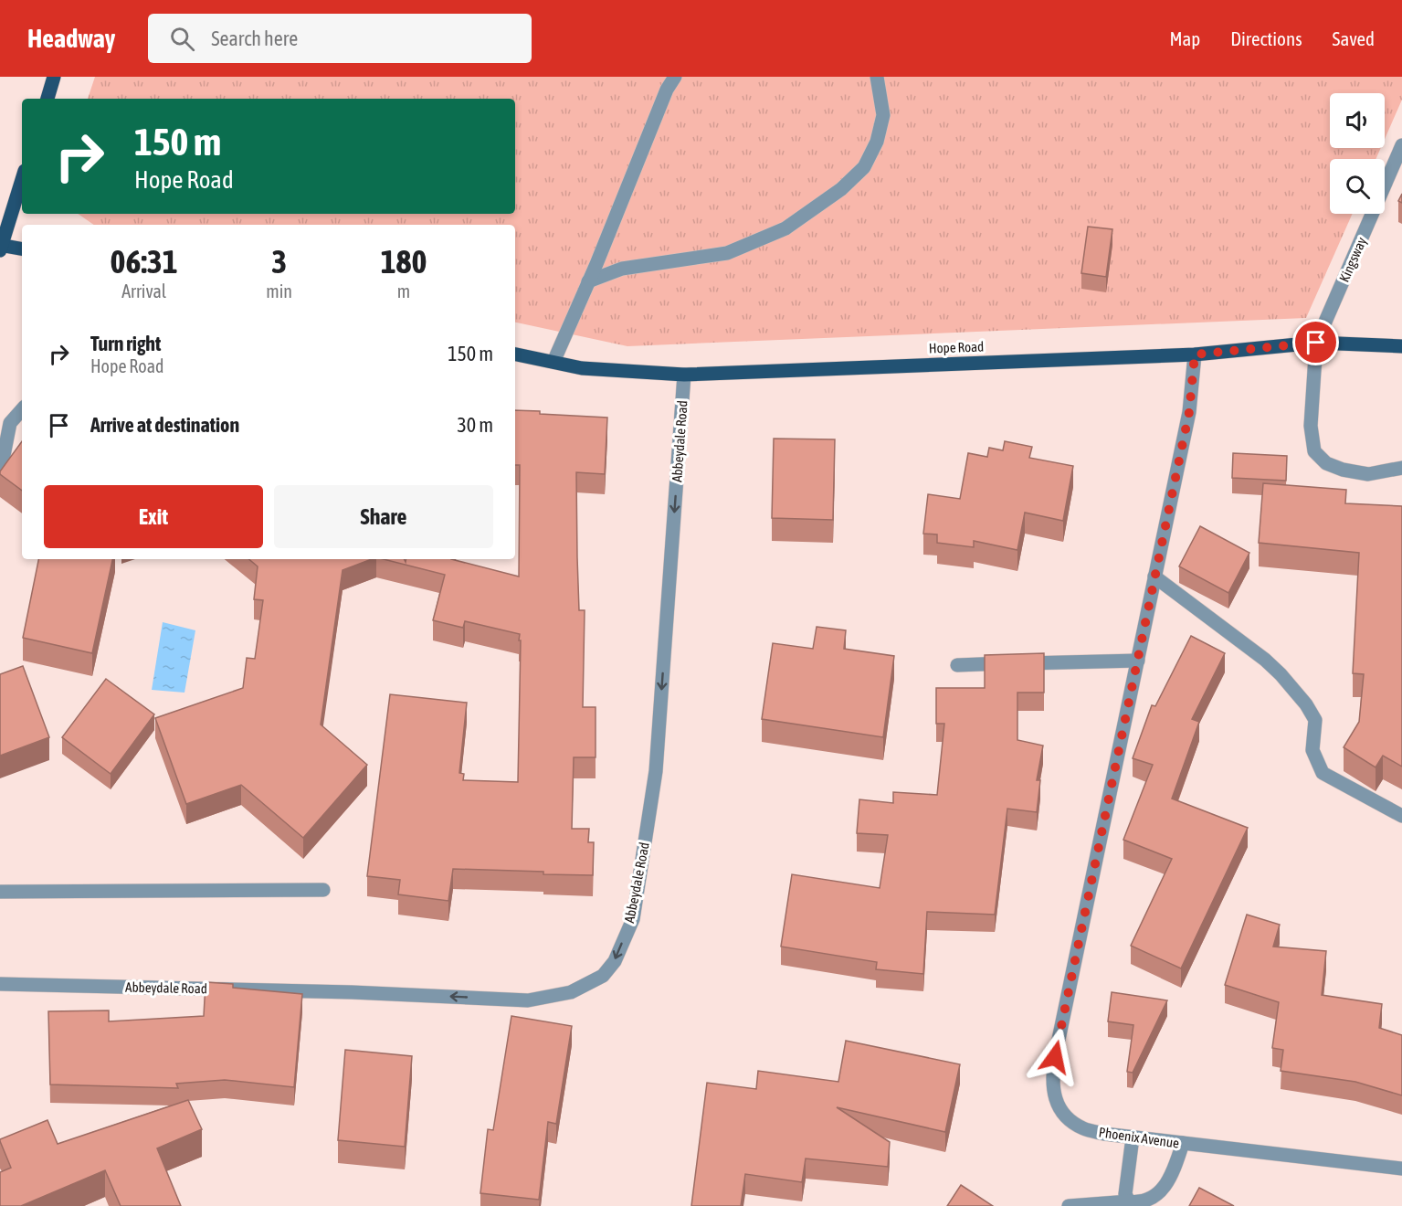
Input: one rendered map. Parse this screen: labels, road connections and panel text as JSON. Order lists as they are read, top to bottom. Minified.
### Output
{"streets":{"main road":["Hope Road"],"street":["Kingsway","Abbeydale Road","Phoenix Avenue"]},"crossings":[["Kingsway","Hope Road"],["Hope Road","Abbeydale Road"],["Hope Road","Phoenix Avenue"]],"page":{"header":"Headway","search":"Search here","nav":["Map","Directions","Saved"],"turn":["150 m","Hope Road"],"eta":["06:31","Arrival","3","min","180","m"],"list":[{"name":"Turn right","note":"Hope Road","value":"150 m"},{"name":"Arrive at destination","value":"30 m"}],"buttons":["Exit","Share"]}}
